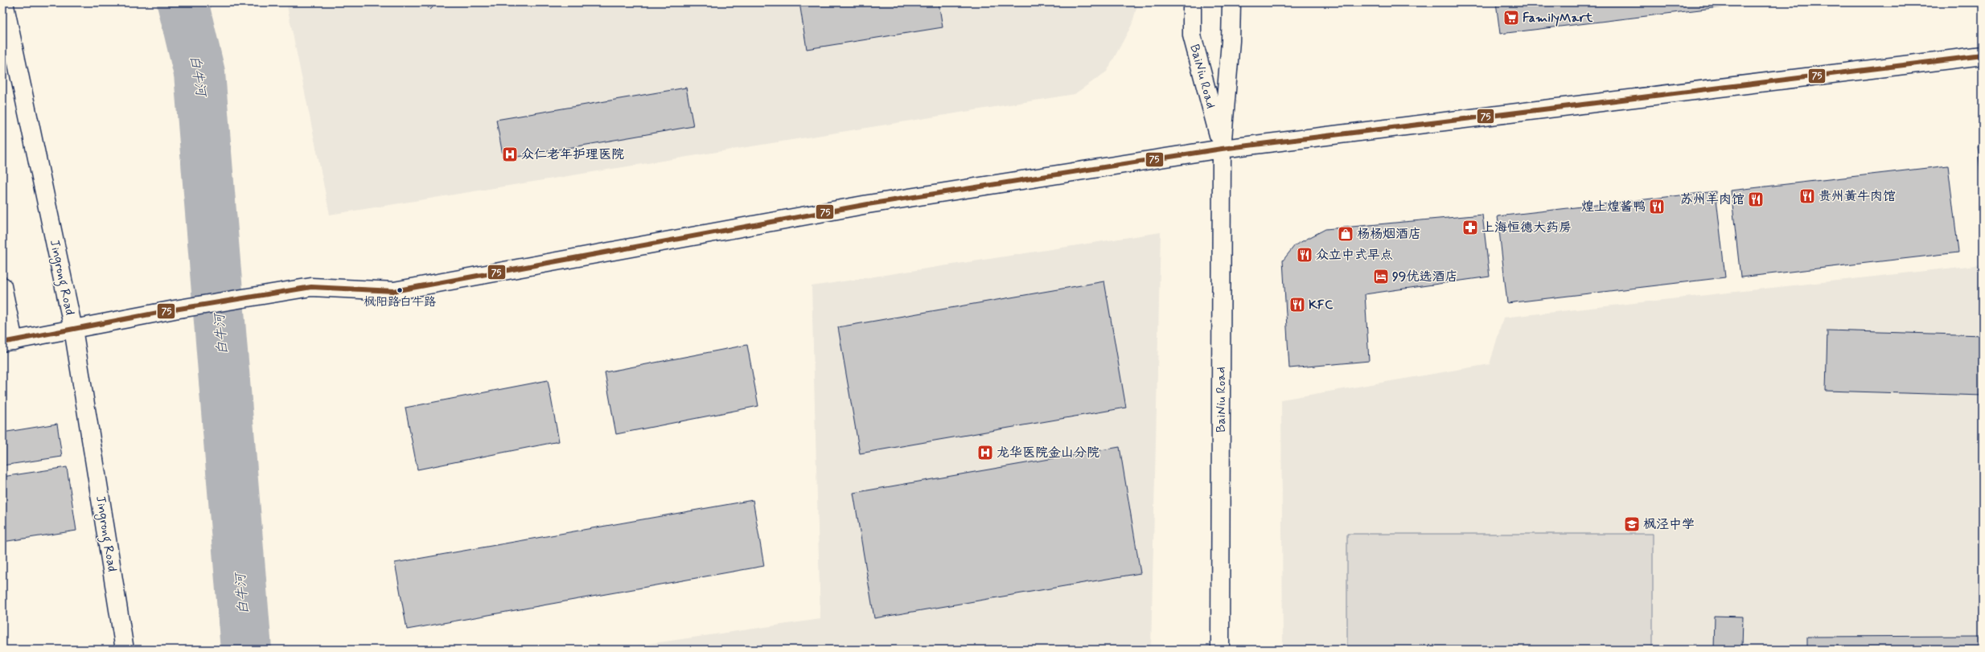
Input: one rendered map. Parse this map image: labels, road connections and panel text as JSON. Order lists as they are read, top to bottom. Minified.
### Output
{"streets":{"street":["BaiNiu Road","Jingrong Road"]},"water":["白牛河"],"places":{"supermarket":["FamilyMart"],"hospital":["众仁老年护理医院","龙华医院金山分院"],"restaurant":["贵州黄牛肉馆","苏州羊肉馆","煌上煌酱鸭","众立中式早点","KFC"],"pharmacy":["上海恒德大药房"],"shop":["杨杨烟酒店"],"hotel":["99优选酒店"],"other":["枫阳路白牛路"],"school or university":["枫泾中学"]},"lines":["transit line 75"]}
